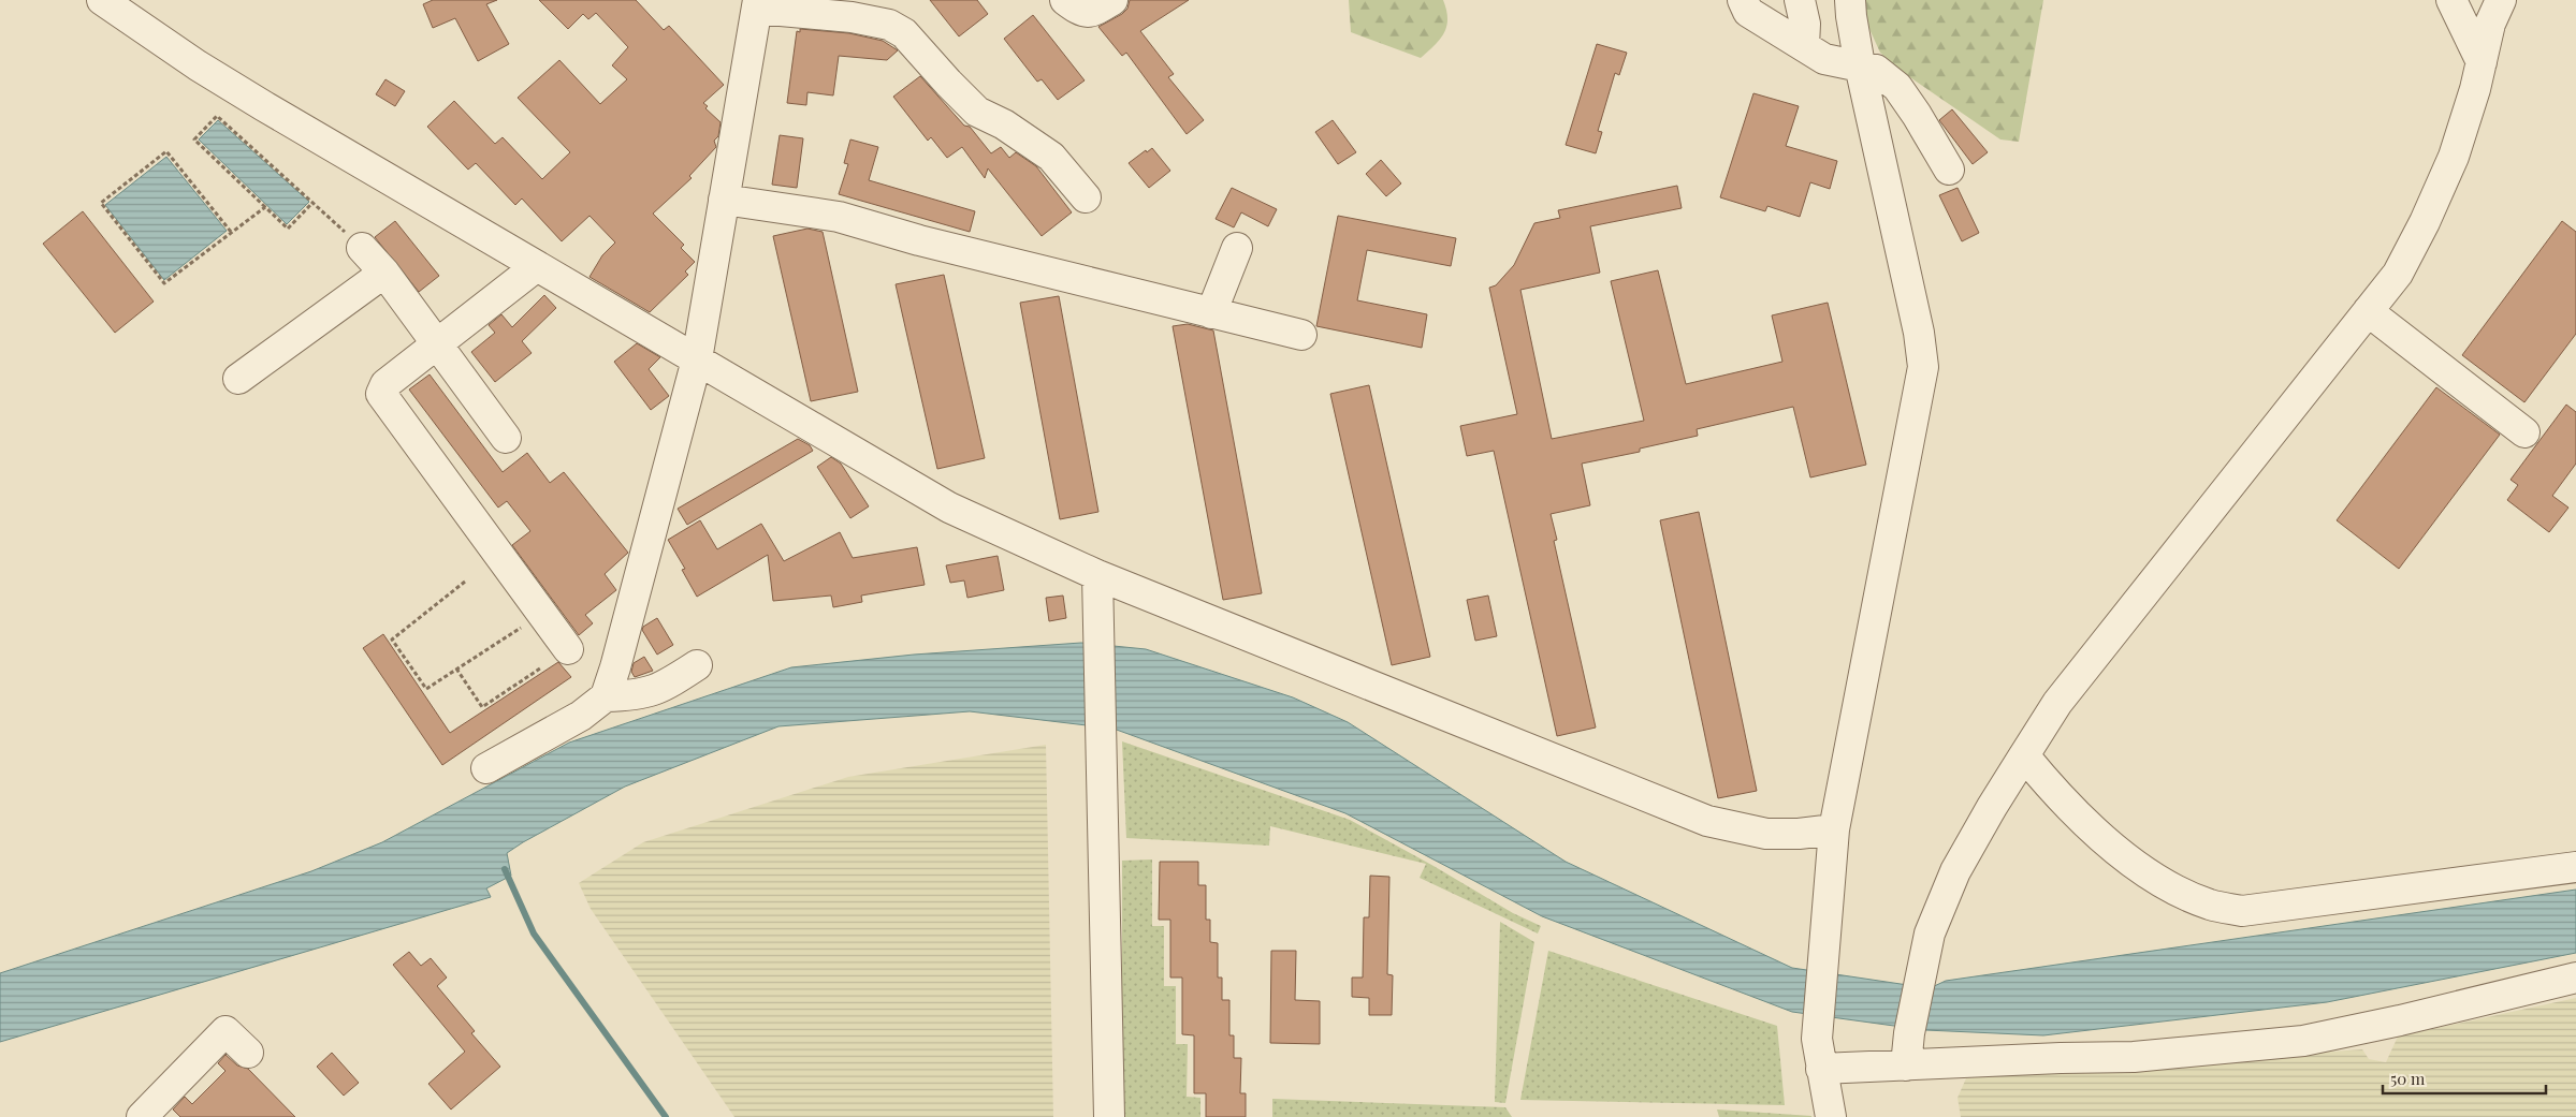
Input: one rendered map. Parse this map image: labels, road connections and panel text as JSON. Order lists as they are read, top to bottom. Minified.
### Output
{"scale_bar":"50 m"}
